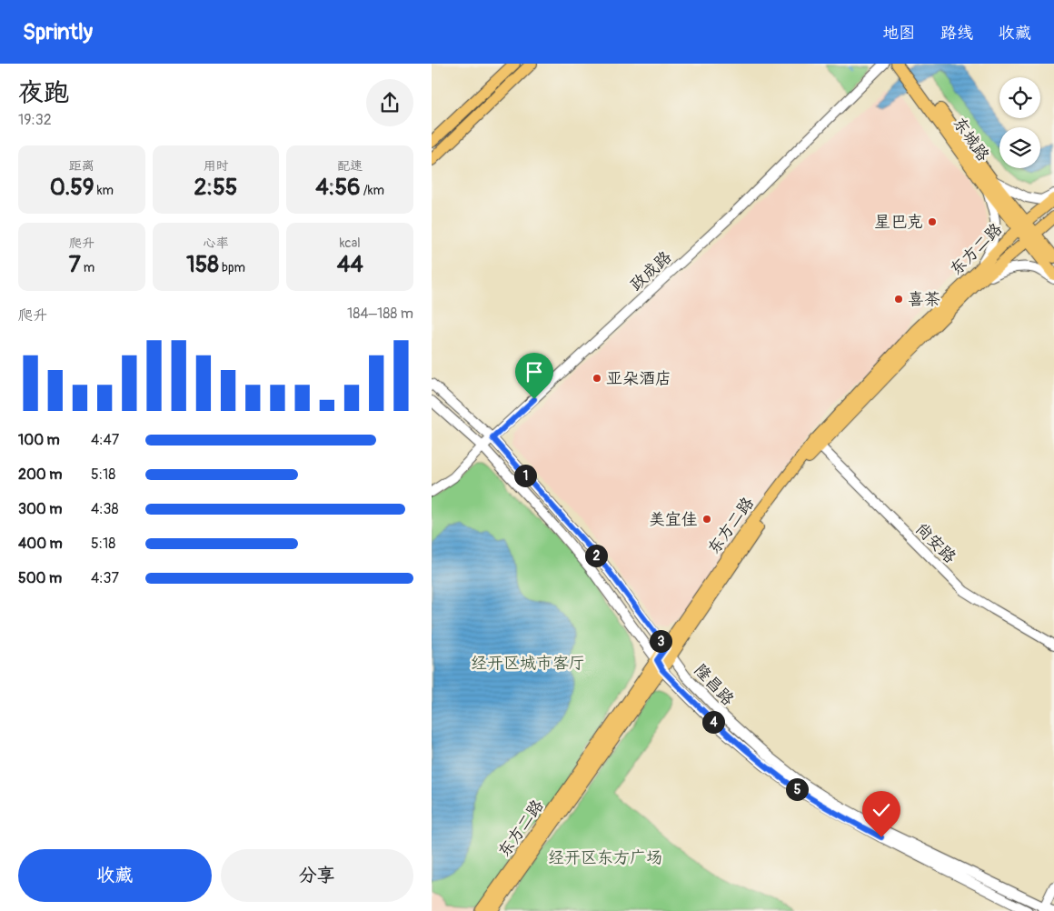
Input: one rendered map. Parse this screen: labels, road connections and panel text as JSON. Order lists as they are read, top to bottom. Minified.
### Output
{"streets":{"main road":["东城路","东方二路"],"street":["政成路","尚安路","隆昌路"]},"crossings":[["东城路","东方二路"],["东方二路","尚安路"],["东方二路","隆昌路"],["政成路","隆昌路"]],"parks":["经开区城市客厅","经开区东方广场"],"places":["星巴克","喜茶","亚朵酒店","美宜佳"],"page":{"header":"Sprintly","nav":["地图","路线","收藏"],"heading":["夜跑","19:32"],"stats":[["距离","0.59 km"],["用时","2:55"],["配速","4:56 /km"],["爬升","7 m"],["心率","158 bpm"],["kcal","44"]],"chart":["爬升","184–188 m"],"list":[{"name":"100 m","note":"4:47"},{"name":"200 m","note":"5:18"},{"name":"300 m","note":"4:38"},{"name":"400 m","note":"5:18"},{"name":"500 m","note":"4:37"}],"pins":["1","2","3","4","5"],"buttons":["收藏","分享"]}}
